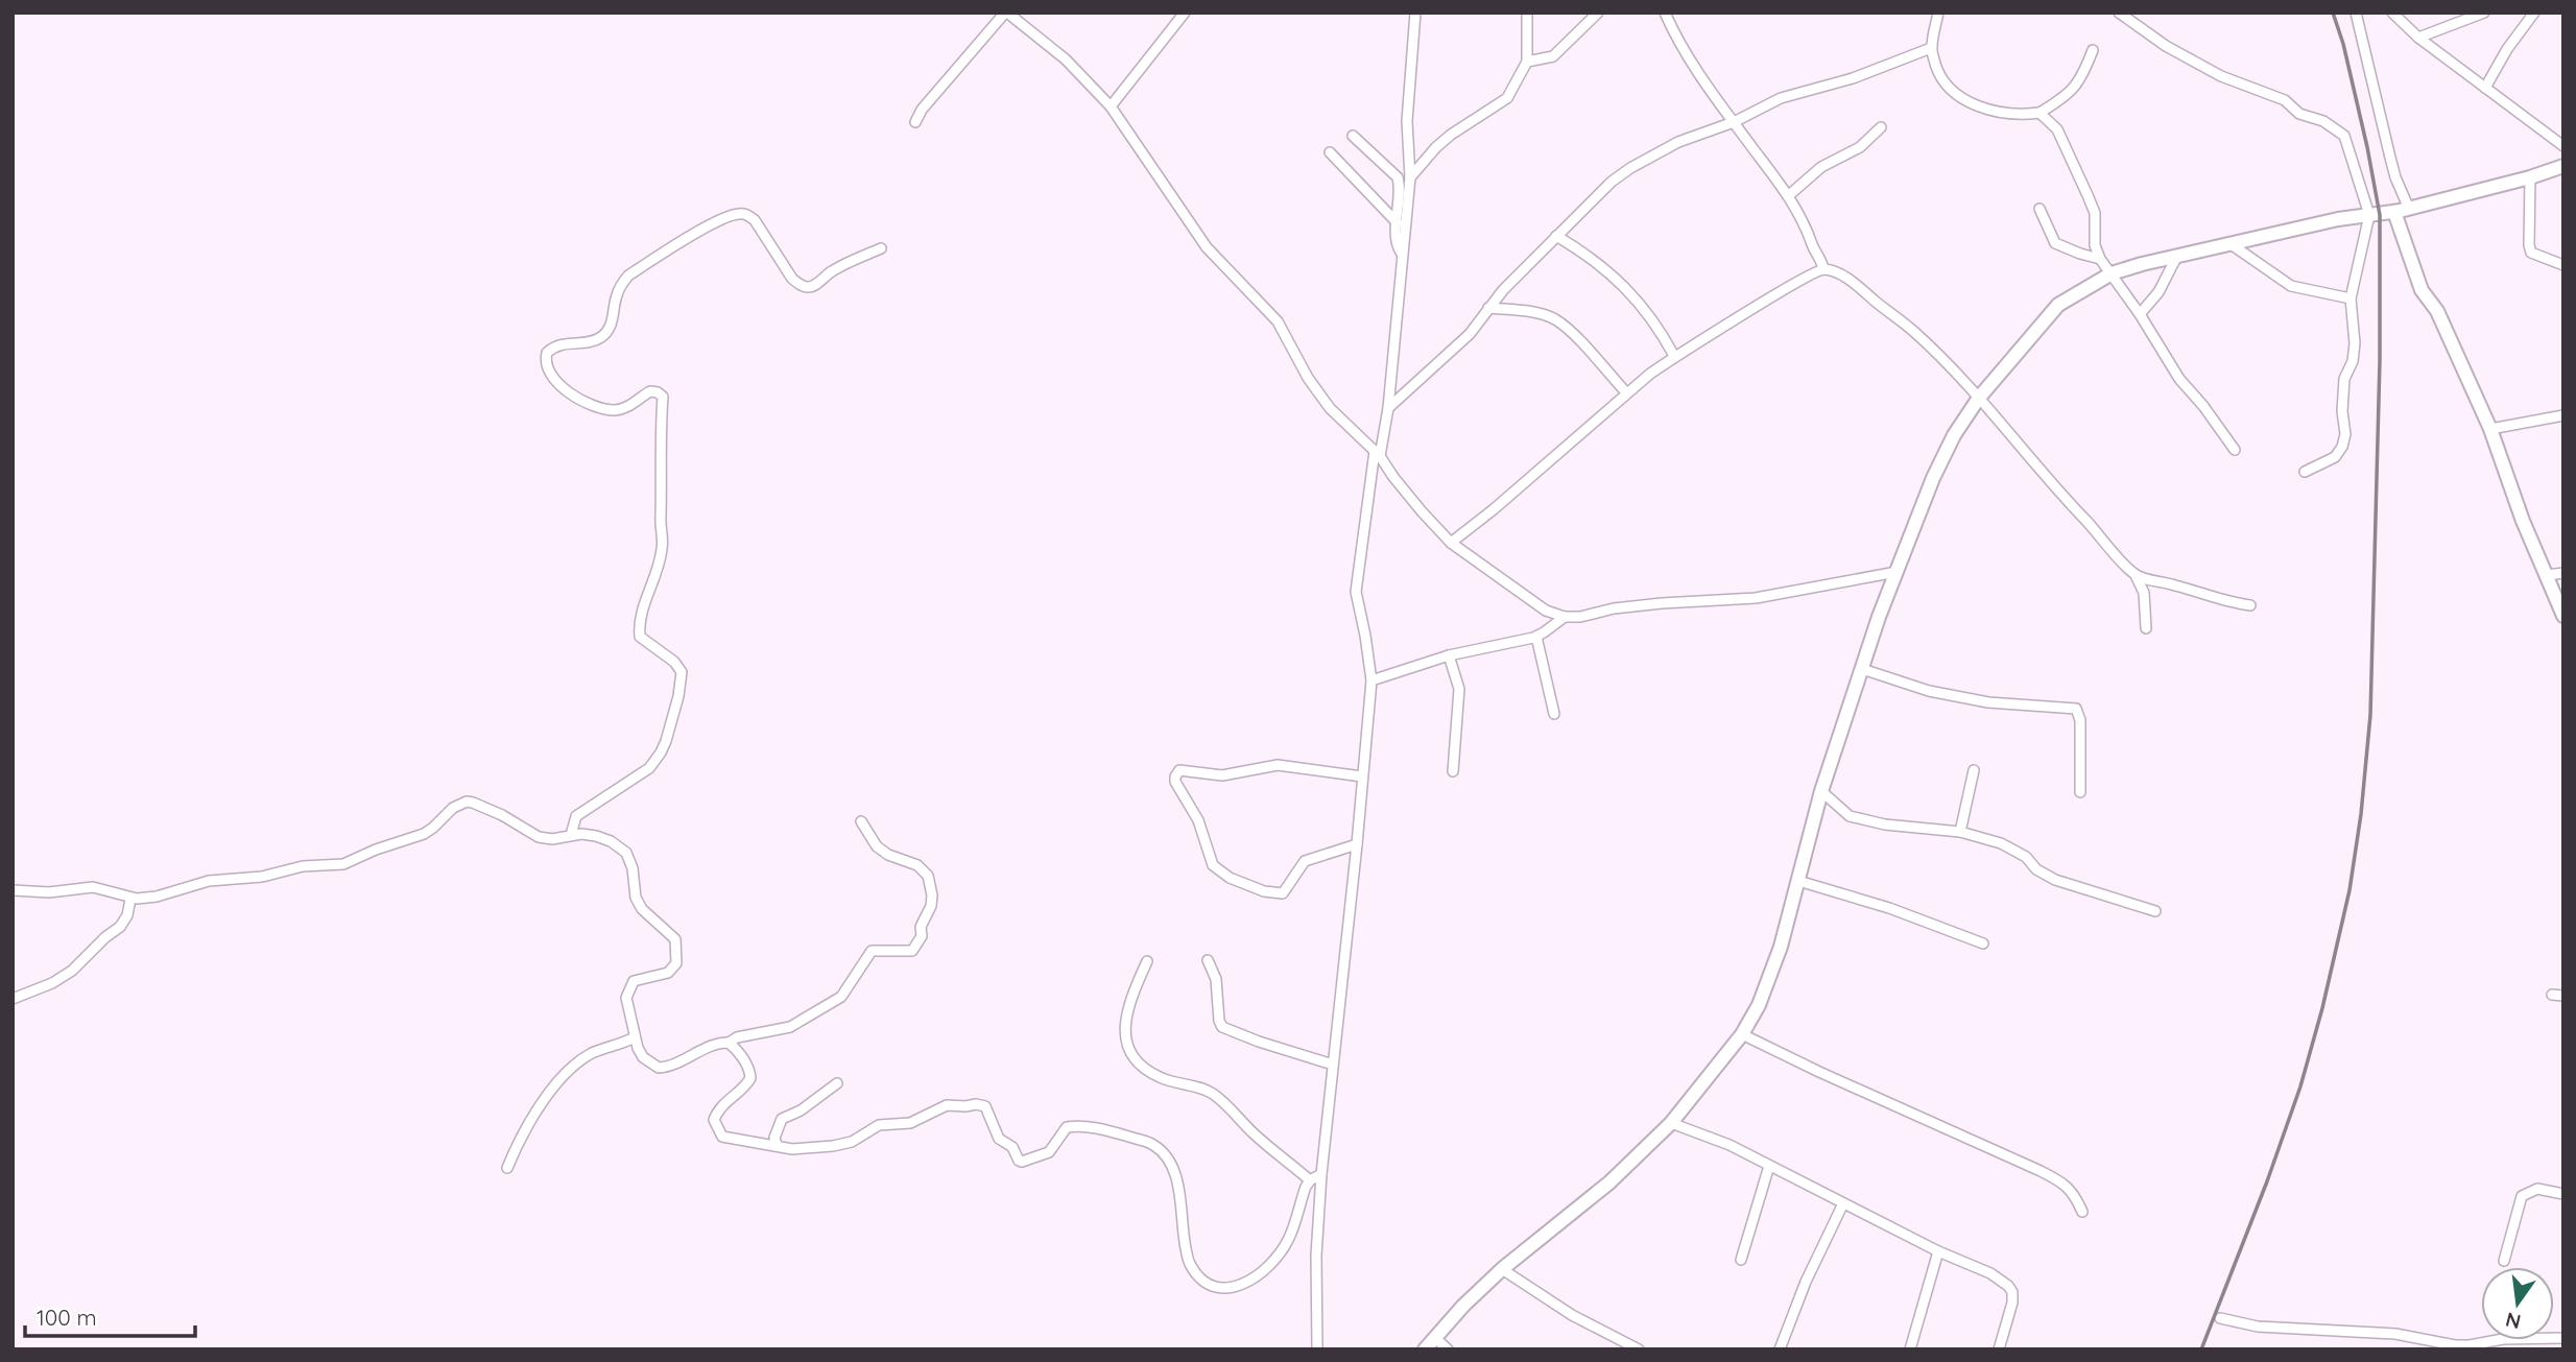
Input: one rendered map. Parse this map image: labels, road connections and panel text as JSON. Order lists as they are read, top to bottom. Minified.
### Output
{"scale_bar":"100 m","north":"bottom"}
